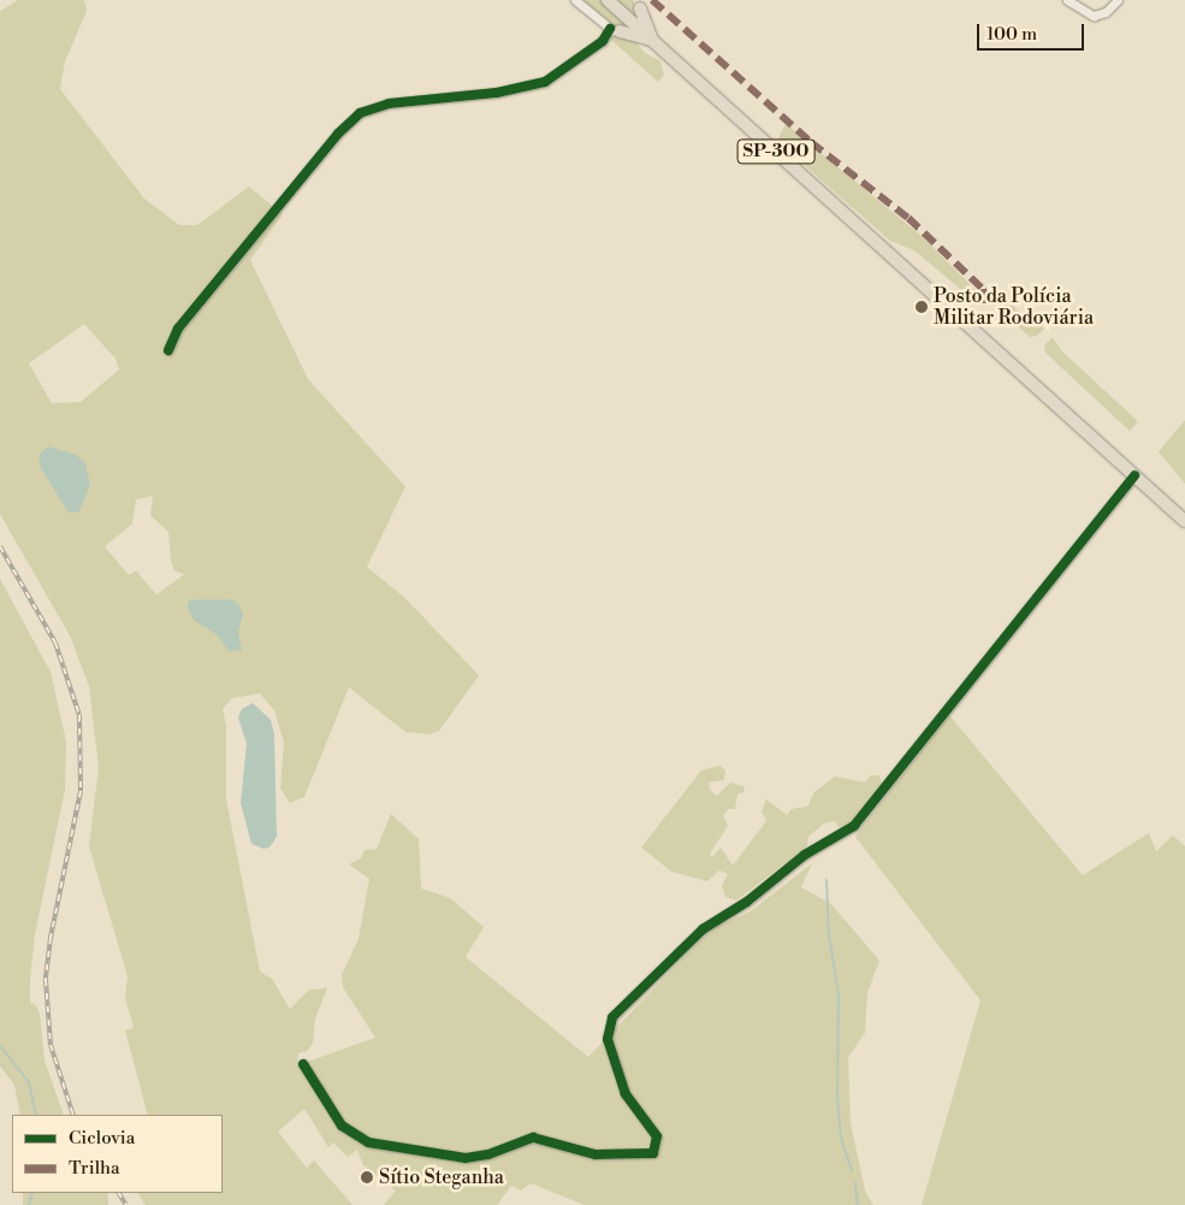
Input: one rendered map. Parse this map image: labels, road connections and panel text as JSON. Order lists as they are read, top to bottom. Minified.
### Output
{"streets":{"main road":["SP-300"]},"places":["Posto da Polícia Militar Rodoviária","Sítio Steganha"],"legend":["Ciclovia","Trilha"],"scale_bar":"100 m"}
